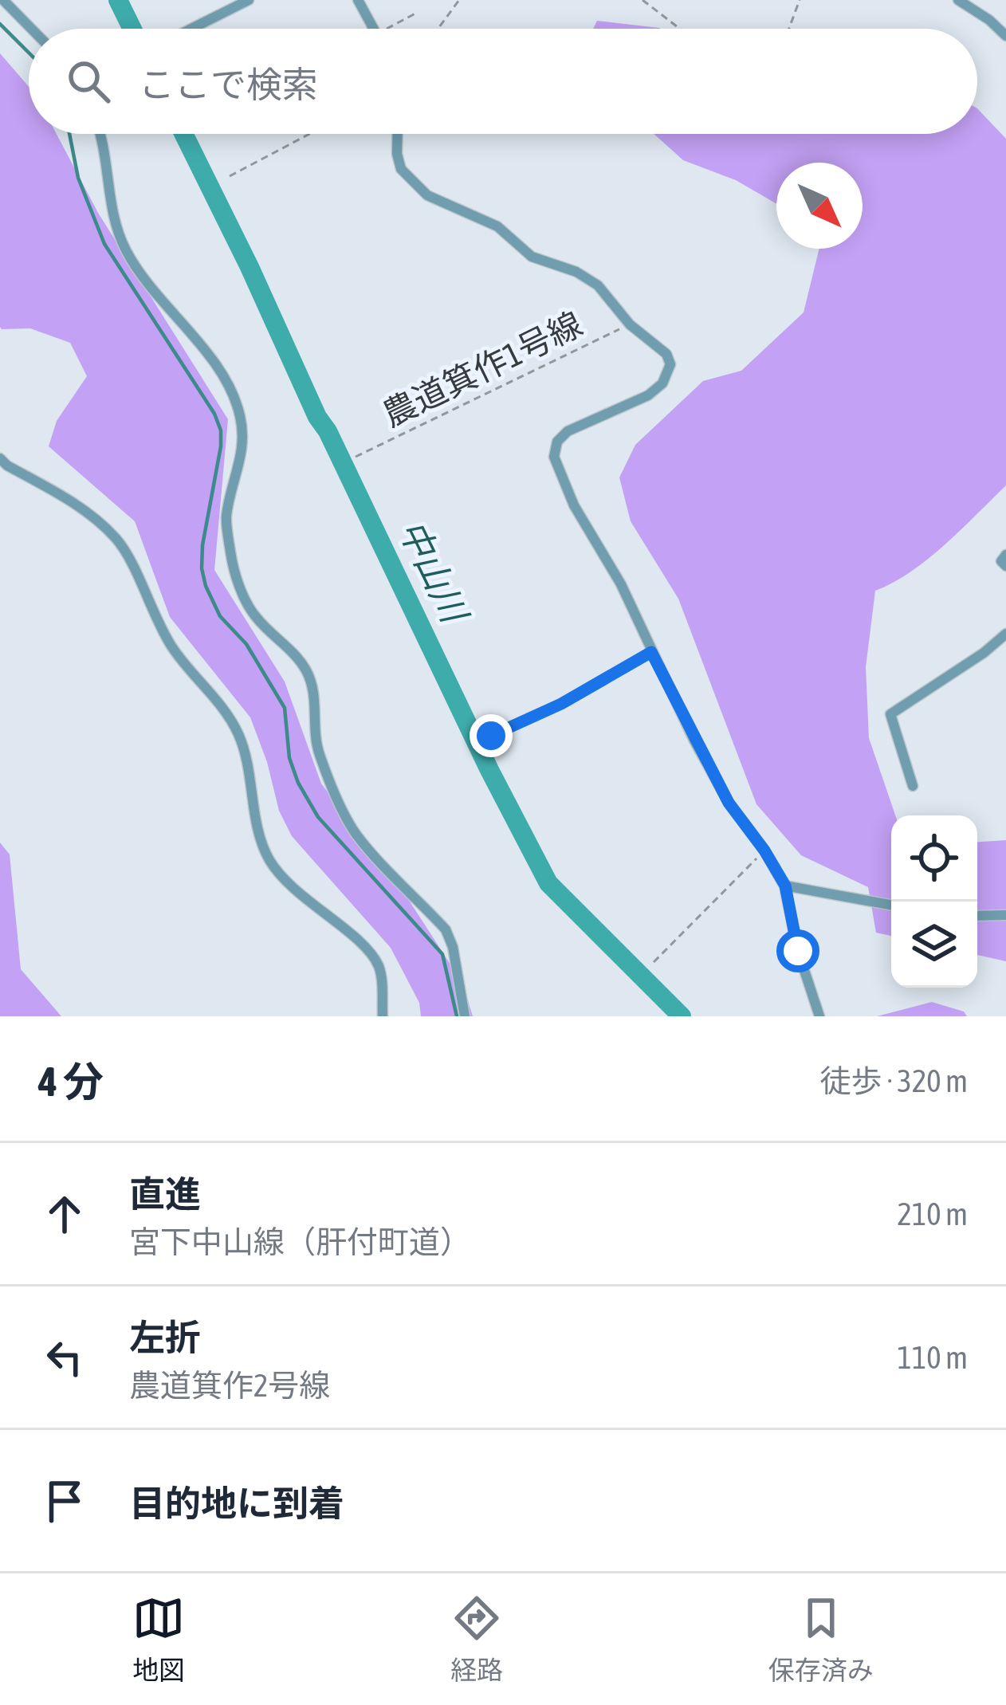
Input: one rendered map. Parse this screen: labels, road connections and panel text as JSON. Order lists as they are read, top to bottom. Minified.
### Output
{"streets":{"path":["農道箕作1号線"]},"water":["中山川"],"north":"bottom right","page":{"search":"ここで検索","heading":["4 分","徒歩 · 320 m"],"list":[["直進","宮下中山線（肝付町道）","210 m"],["左折","農道箕作2号線","110 m"],"目的地に到着"],"nav":["地図","経路","保存済み"]}}
